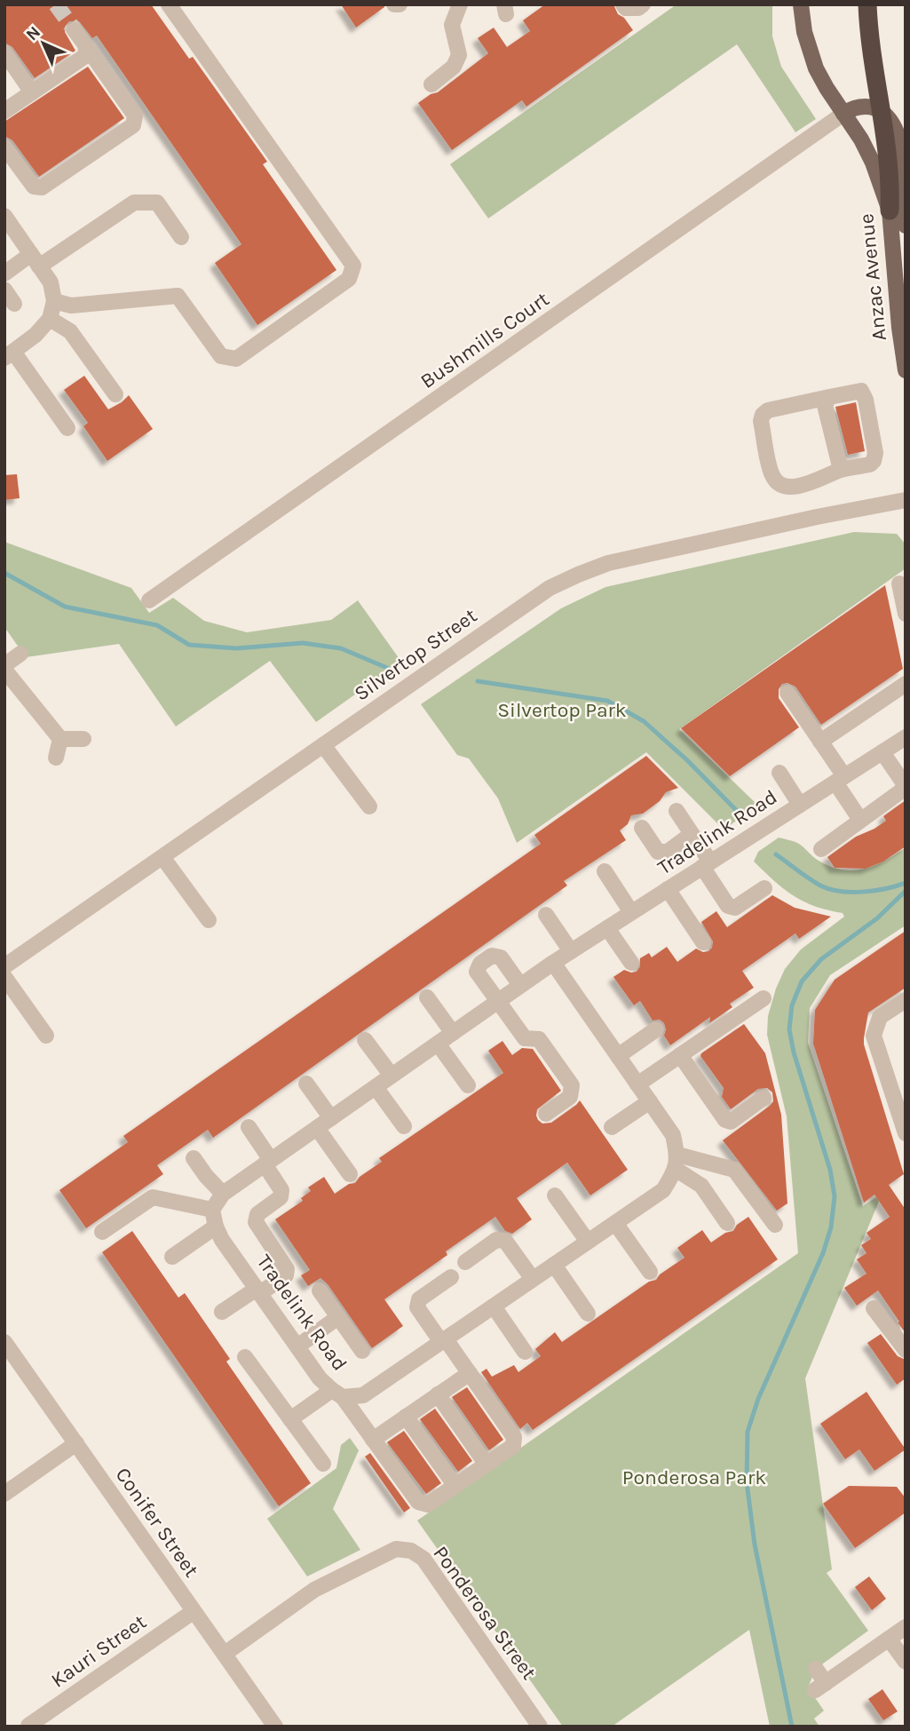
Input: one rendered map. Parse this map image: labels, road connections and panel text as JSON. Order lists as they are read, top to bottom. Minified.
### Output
{"streets":{"main road":["Anzac Avenue"],"street":["Bushmills Court","Silvertop Street","Tradelink Road","Conifer Street","Ponderosa Street","Kauri Street"]},"crossings":[["Anzac Avenue","Bushmills Court"],["Conifer Street","Ponderosa Street"],["Conifer Street","Kauri Street"]],"parks":["Silvertop Park","Ponderosa Park"],"north":"top left"}
